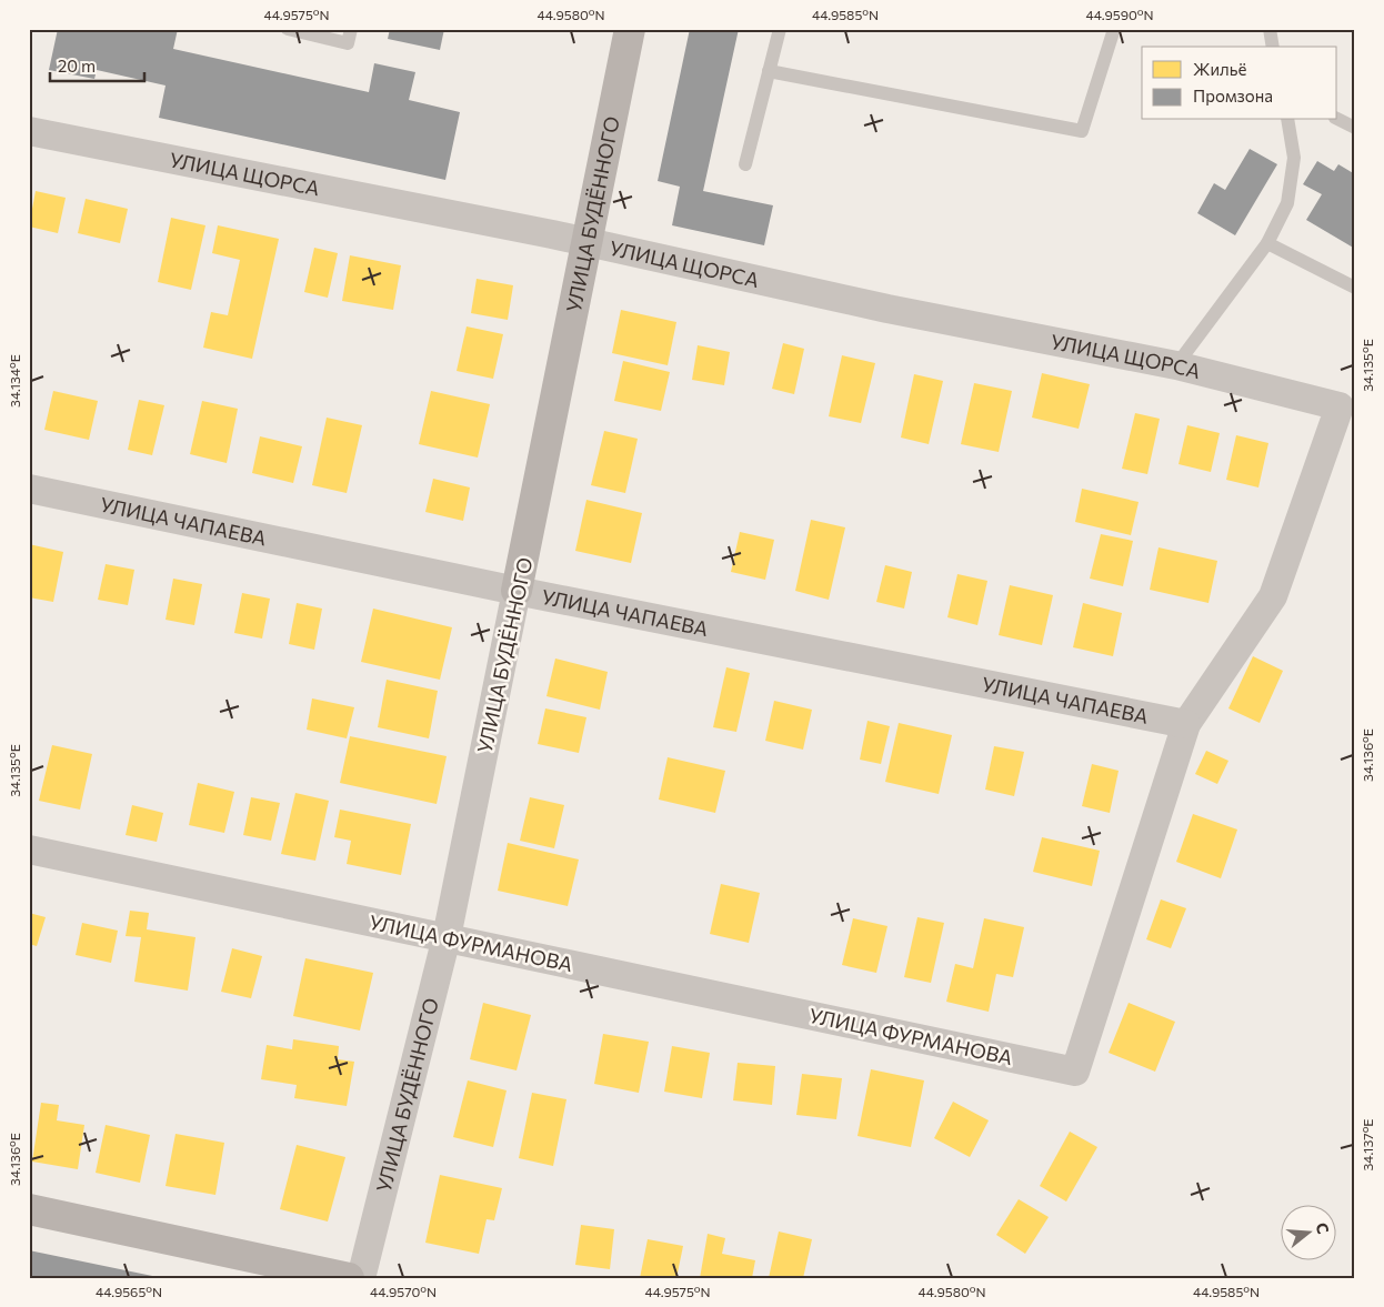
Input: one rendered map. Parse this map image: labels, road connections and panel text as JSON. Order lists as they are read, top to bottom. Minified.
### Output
{"streets":{"street":["УЛИЦА ЩОРСА","УЛИЦА БУДЁННОГО","УЛИЦА ЧАПАЕВА","УЛИЦА ФУРМАНОВА"]},"crossings":[["УЛИЦА ЩОРСА","УЛИЦА БУДЁННОГО"],["УЛИЦА БУДЁННОГО","УЛИЦА ЧАПАЕВА"],["УЛИЦА БУДЁННОГО","УЛИЦА ФУРМАНОВА"],["УЛИЦА ЧАПАЕВА","УЛИЦА ФУРМАНОВА"]],"legend":["Жильё","Промзона"],"scale_bar":"20 m","north":"right","coordinates":["44.9575°N","44.9580°N","44.9585°N","44.9590°N","34.135°E","34.134°E","34.136°E","34.137°E","44.9565°N","44.9570°N"]}
